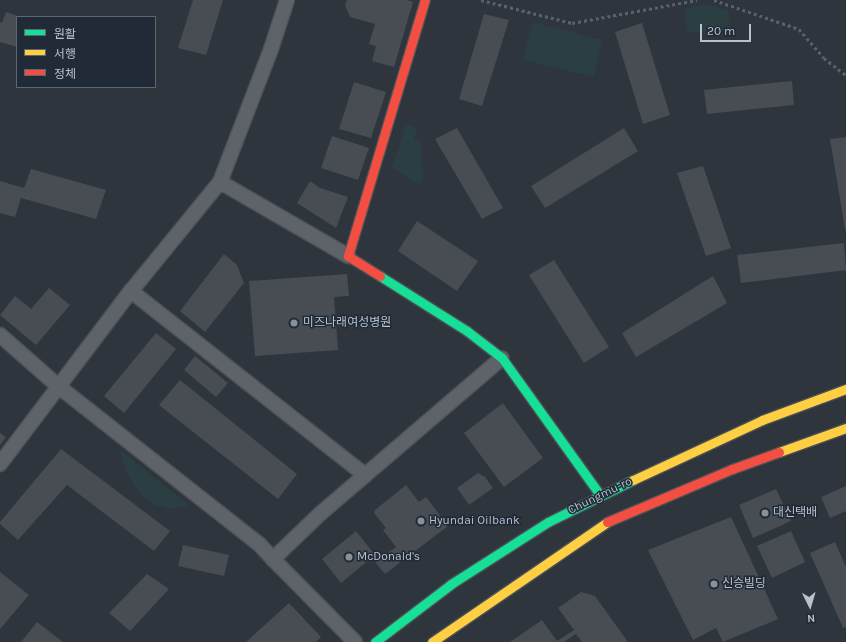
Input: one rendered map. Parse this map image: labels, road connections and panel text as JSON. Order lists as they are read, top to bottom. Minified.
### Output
{"streets":{"main road":["Chungmu-ro"]},"places":["미즈나래여성병원","대신택배","Hyundai Oilbank","McDonald's","신승빌딩"],"legend":["원활","서행","정체"],"scale_bar":"20 m","north":"bottom"}
